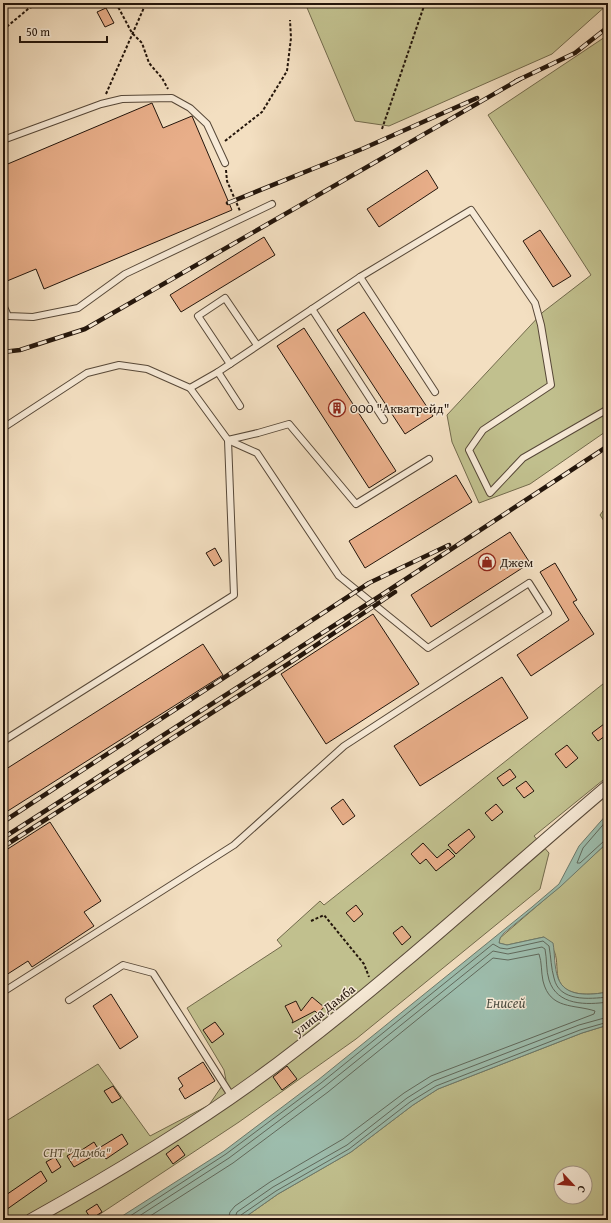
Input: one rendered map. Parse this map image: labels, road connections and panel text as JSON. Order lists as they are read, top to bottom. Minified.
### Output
{"streets":{"street":["улица Дамба"]},"water":["Енисей"],"parks":["СНТ \"Дамба\""],"places":{"building":["ООО \"Акватрейд\""],"shop":["Джем"]},"scale_bar":"50 m","north":"bottom right"}
